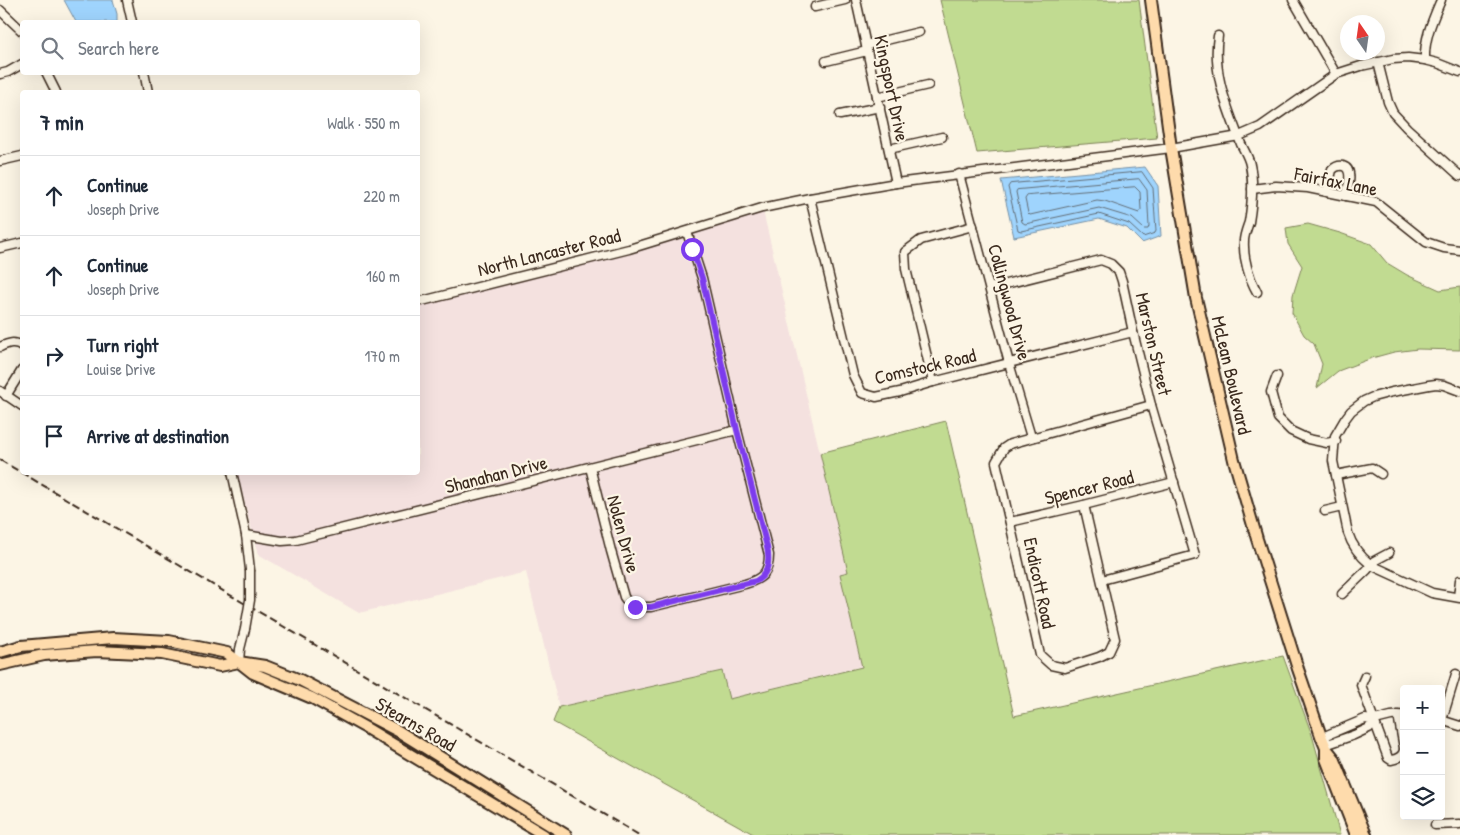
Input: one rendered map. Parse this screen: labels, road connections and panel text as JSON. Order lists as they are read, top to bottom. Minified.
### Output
{"streets":{"main road":["McLean Boulevard","Stearns Road"],"street":["Kingsport Drive","Fairfax Lane","North Lancaster Road","Collingwood Drive","Marston Street","Comstock Road","Shanahan Drive","Spencer Road","Nolen Drive","Endicott Road"]},"crossings":[["Kingsport Drive","North Lancaster Road"],["North Lancaster Road","Collingwood Drive"],["North Lancaster Road","Comstock Road"],["North Lancaster Road","McLean Boulevard"],["Collingwood Drive","Marston Street"],["Collingwood Drive","Comstock Road"],["Collingwood Drive","Endicott Road"],["Marston Street","Comstock Road"],["Marston Street","Spencer Road"],["Marston Street","Endicott Road"],["Shanahan Drive","Nolen Drive"],["Spencer Road","Endicott Road"]],"north":"top","page":{"search":"Search here","heading":["7 min","Walk · 550 m"],"list":[["Continue","Joseph Drive","220 m"],["Continue","Joseph Drive","160 m"],["Turn right","Louise Drive","170 m"],"Arrive at destination"],"map_buttons":["+","−"]}}
